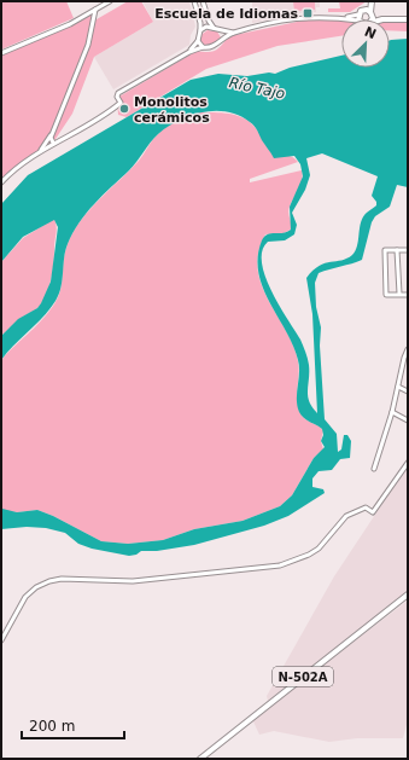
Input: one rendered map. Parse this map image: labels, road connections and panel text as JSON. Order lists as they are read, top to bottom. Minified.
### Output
{"streets":{"main road":["N-502A"]},"water":["Río Tajo"],"places":{"transit":["Escuela de Idiomas"],"other":["Monolitos cerámicos"]},"scale_bar":"200 m","north":"top right"}
